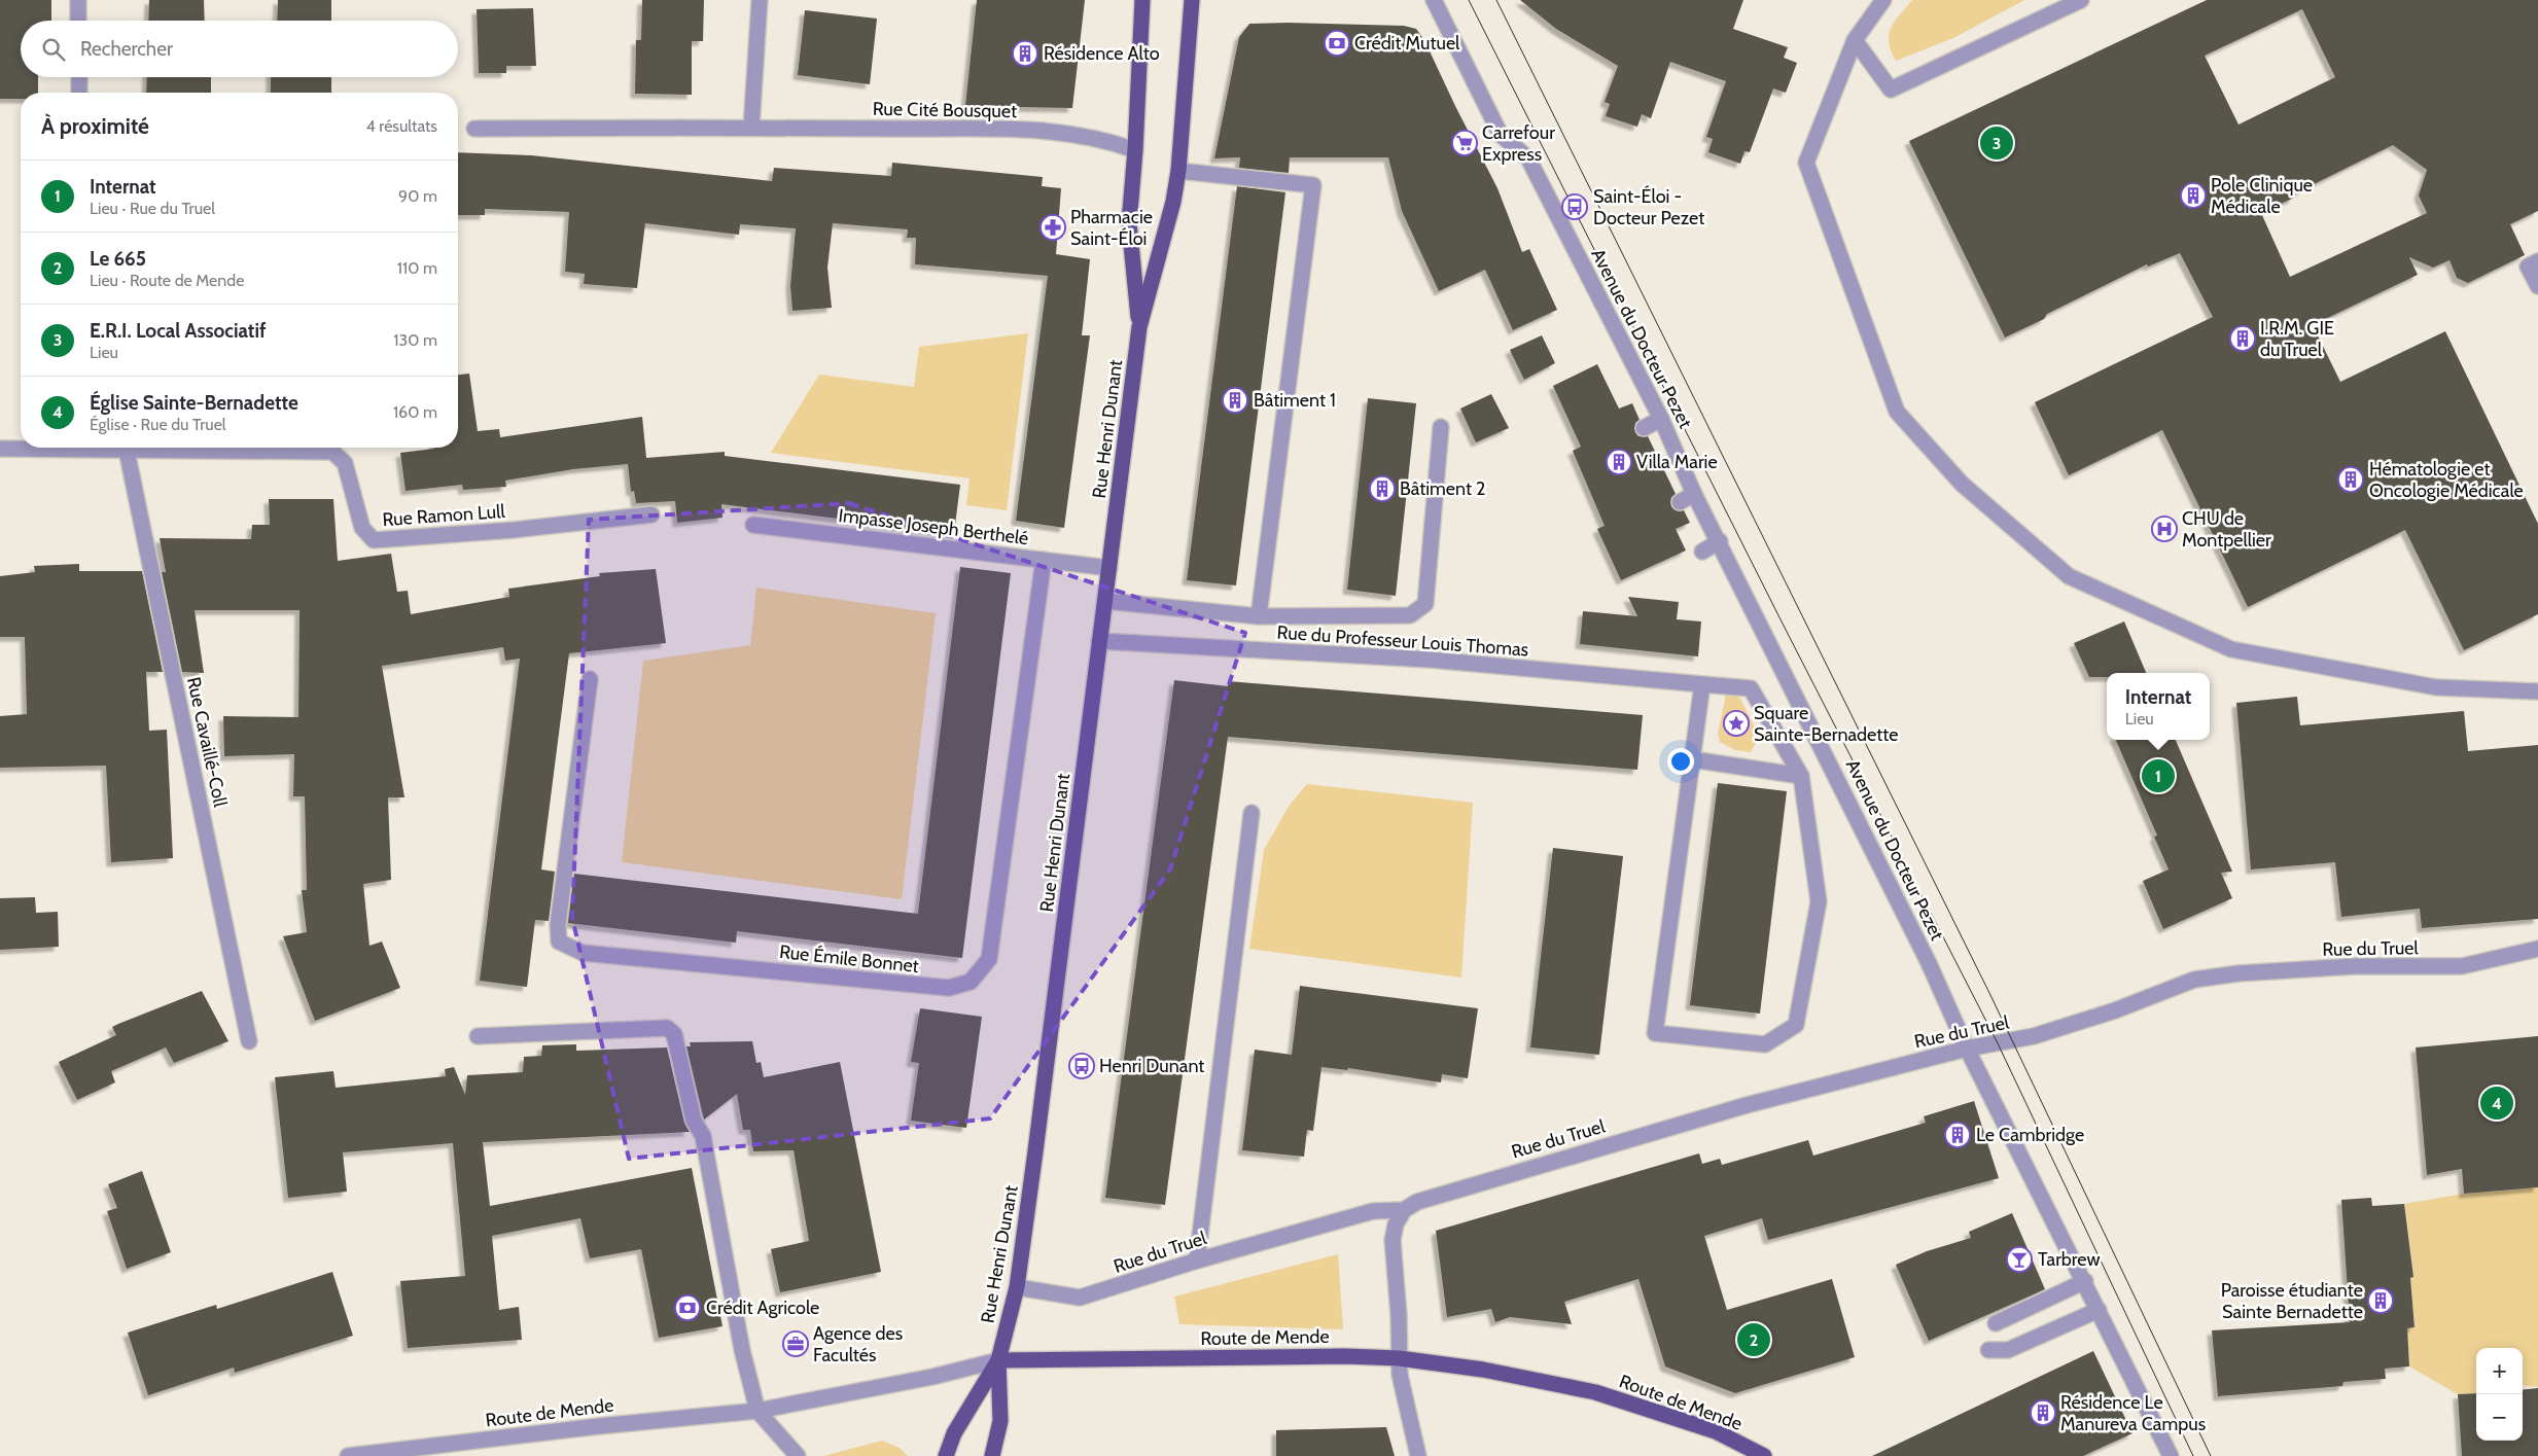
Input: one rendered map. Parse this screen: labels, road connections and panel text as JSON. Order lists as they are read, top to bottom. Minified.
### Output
{"streets":{"main road":["Rue Henri Dunant","Route de Mende"],"street":["Rue Cité Bousquet","Avenue du Docteur Pezet","Rue Ramon Lull","Impasse Joseph Berthelé","Rue du Professeur Louis Thomas","Rue Cavaillé-Coll","Rue du Truel","Rue Émile Bonnet"]},"crossings":[["Rue Cité Bousquet","Rue Henri Dunant"],["Avenue du Docteur Pezet","Rue du Truel"],["Rue Henri Dunant","Impasse Joseph Berthelé"],["Rue Henri Dunant","Rue du Professeur Louis Thomas"],["Rue Henri Dunant","Rue du Truel"],["Rue Henri Dunant","Route de Mende"],["Rue Ramon Lull","Rue Cavaillé-Coll"],["Impasse Joseph Berthelé","Rue Émile Bonnet"]],"places":{"bank":["Crédit Mutuel","Crédit Agricole"],"building":["Résidence Alto","Pole Clinique Médicale","I.R.M. GIE du Truel","Bâtiment 1","Villa Marie","Hématologie et Oncologie Médicale","Bâtiment 2","Le Cambridge","Paroisse étudiante Sainte Bernadette","Résidence Le Manureva Campus"],"supermarket":["Carrefour Express"],"bus stop":["Saint-Éloi - Docteur Pezet","Henri Dunant"],"pharmacy":["Pharmacie Saint-Éloi"],"hospital":["CHU de Montpellier"],"place":["Square Sainte-Bernadette"],"bar":["Tarbrew"],"office":["Agence des Facultés"]},"page":{"search":"Rechercher","heading":["À proximité","4 résultats"],"pins":["3","1","4","2"],"list":[{"mark":"1","name":"Internat","note":"Lieu · Rue du Truel","value":"90 m"},{"mark":"2","name":"Le 665","note":"Lieu · Route de Mende","value":"110 m"},{"mark":"3","name":"E.R.I. Local Associatif","note":"Lieu","value":"130 m"},{"mark":"4","name":"Église Sainte-Bernadette","note":"Église · Rue du Truel","value":"160 m"}],"popup":["Internat","Lieu"],"map_buttons":["+","−"]}}
